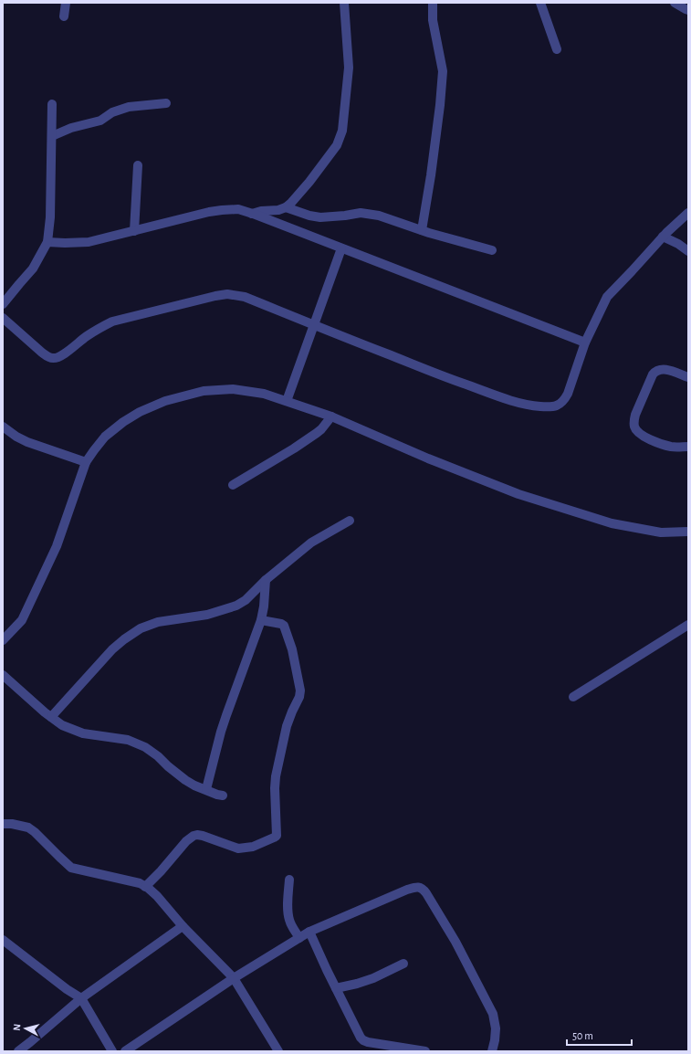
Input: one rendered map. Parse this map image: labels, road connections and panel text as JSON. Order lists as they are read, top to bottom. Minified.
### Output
{"scale_bar":"50 m","north":"left"}
